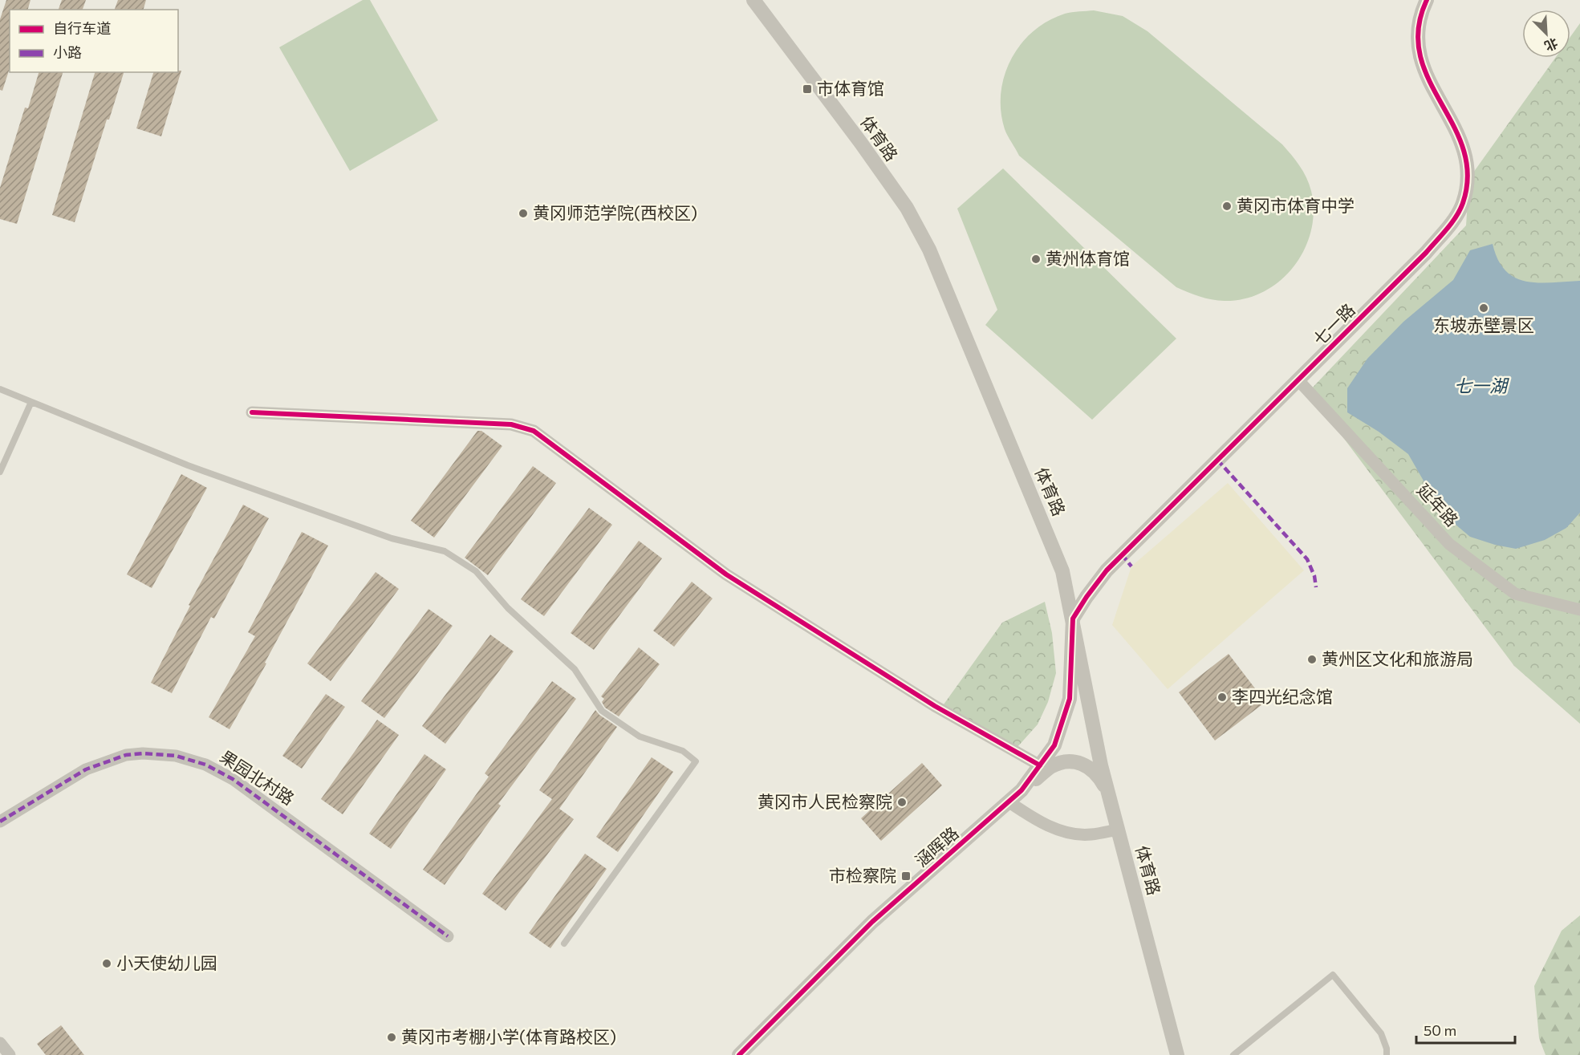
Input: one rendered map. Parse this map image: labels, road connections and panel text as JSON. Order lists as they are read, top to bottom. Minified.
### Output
{"streets":{"street":["体育路","七一路","延年路","果园北村路","涵晖路"]},"crossings":[["体育路","七一路"],["体育路","涵晖路"],["七一路","延年路"],["七一路","涵晖路"]],"water":["七一湖"],"places":{"transit":["市体育馆","市检察院"],"other":["黄冈市体育中学","黄冈师范学院(西校区)","黄州体育馆","东坡赤壁景区","黄州区文化和旅游局","李四光纪念馆","黄冈市人民检察院","小天使幼儿园","黄冈市考棚小学(体育路校区)"]},"legend":["自行车道","小路"],"scale_bar":"50 m","north":"bottom right"}
